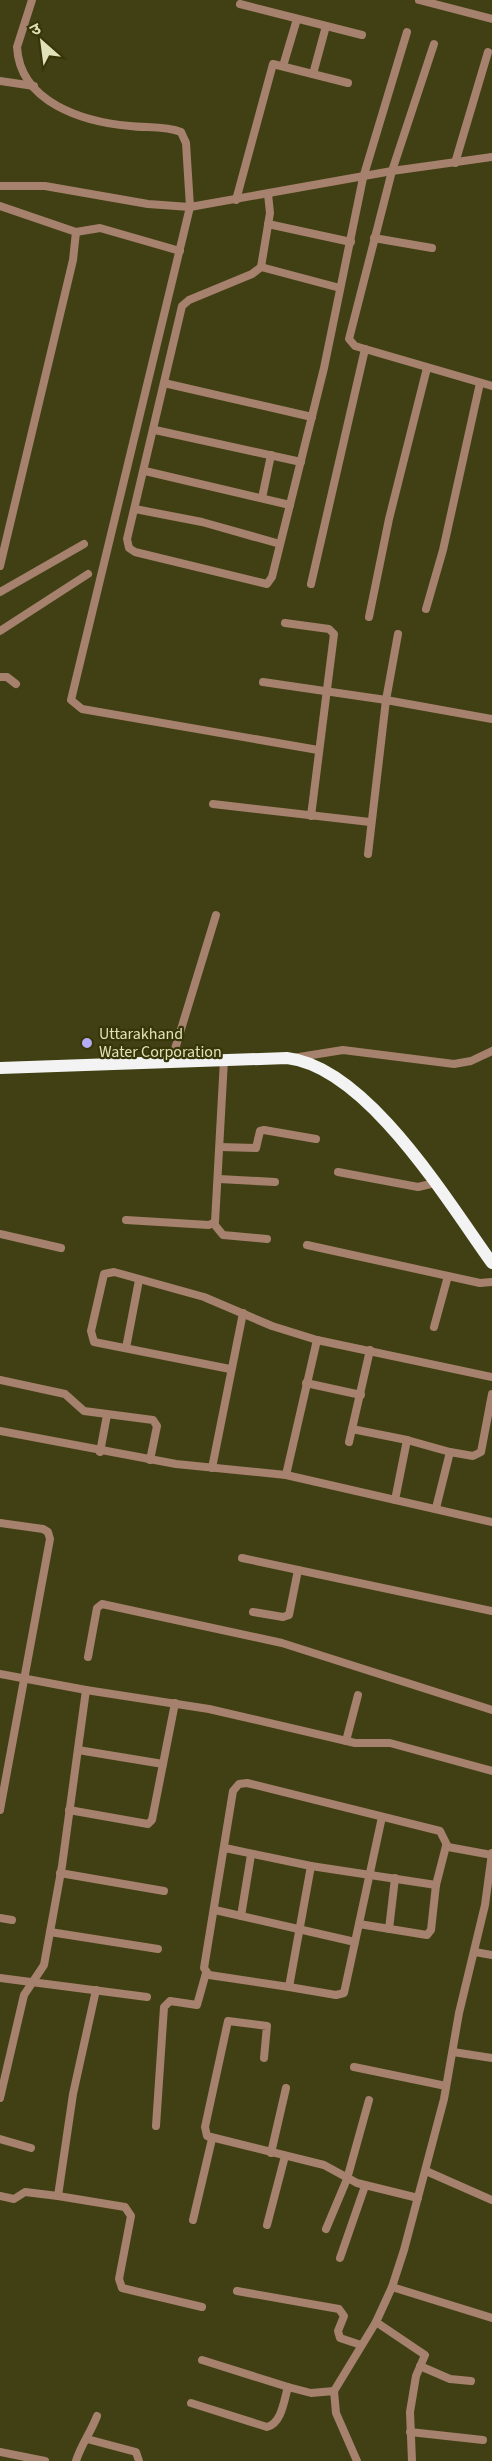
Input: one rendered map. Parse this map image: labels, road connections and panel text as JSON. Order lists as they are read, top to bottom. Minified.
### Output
{"places":["Uttarakhand Water Corporation"],"north":"top left"}
